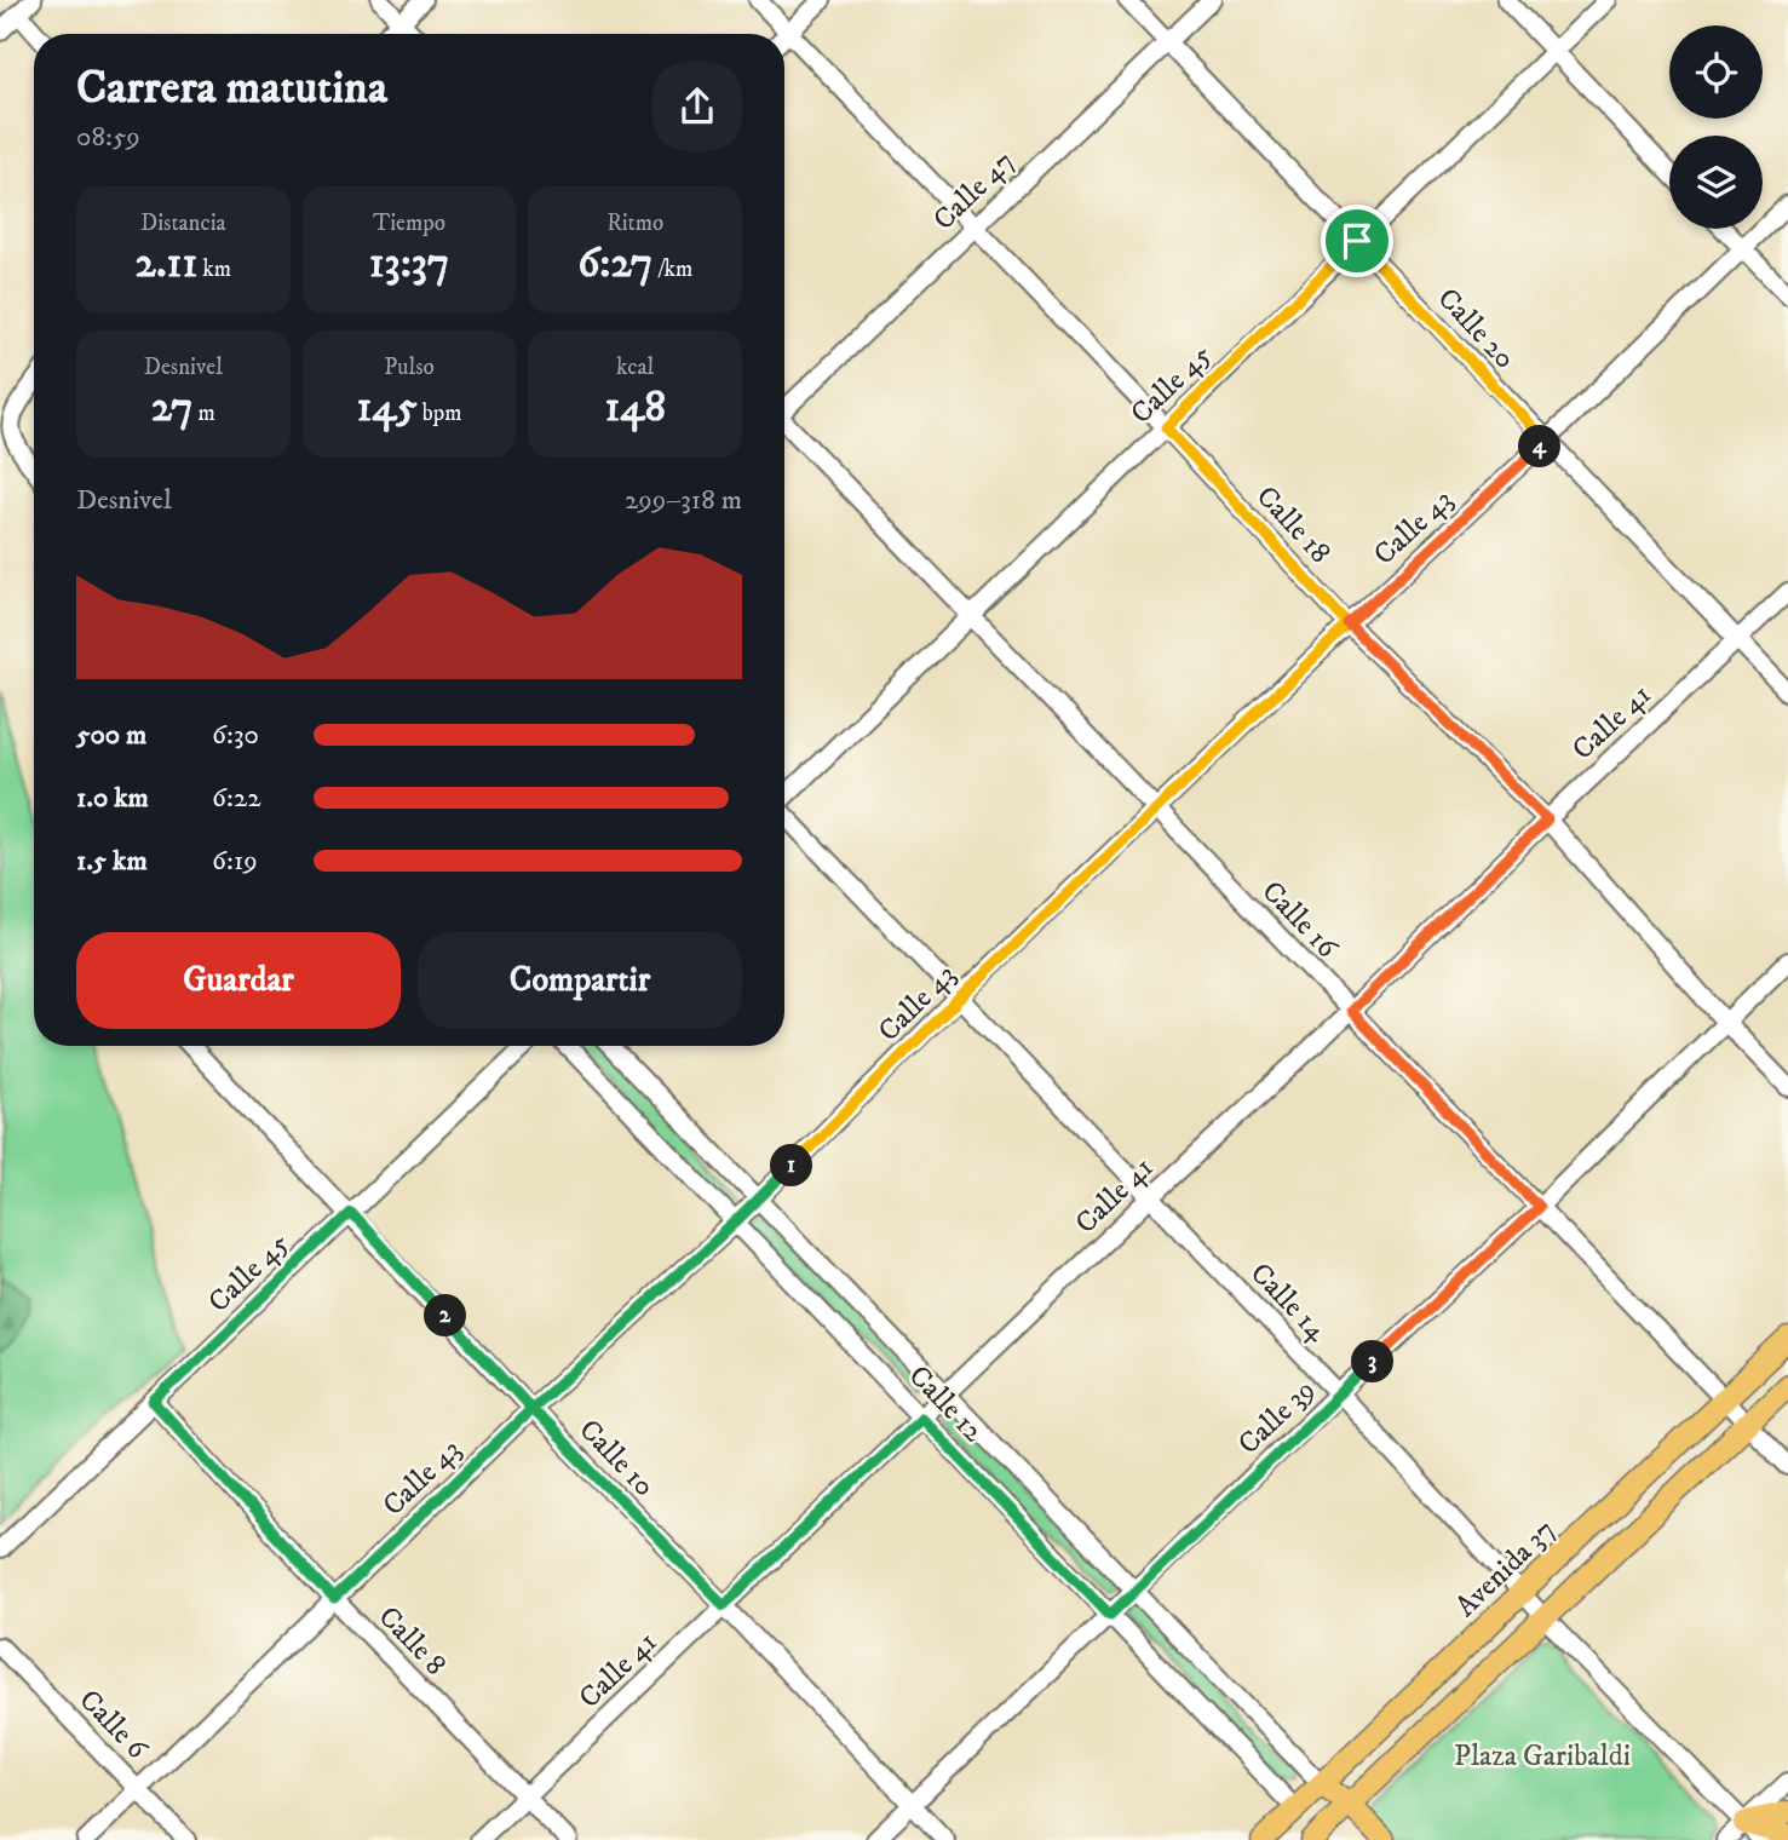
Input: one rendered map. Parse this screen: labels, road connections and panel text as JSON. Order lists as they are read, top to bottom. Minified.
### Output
{"streets":{"main road":["Avenida 37"],"street":["Calle 47","Calle 20","Calle 45","Calle 18","Calle 43","Calle 41","Calle 16","Calle 14","Calle 12","Calle 39","Calle 10","Calle 8","Calle 6"]},"crossings":[["Calle 47","Calle 20"],["Calle 47","Calle 18"],["Calle 20","Calle 45"],["Calle 20","Calle 43"],["Calle 20","Calle 41"],["Calle 45","Calle 18"],["Calle 45","Calle 16"],["Calle 45","Calle 10"],["Calle 45","Calle 8"],["Calle 18","Calle 43"],["Calle 18","Calle 41"],["Calle 18","Calle 39"],["Calle 43","Calle 16"],["Calle 43","Calle 14"],["Calle 43","Calle 12"],["Calle 43","Calle 10"],["Calle 43","Calle 8"],["Calle 43","Calle 6"],["Calle 41","Calle 16"],["Calle 41","Calle 14"],["Calle 41","Calle 12"],["Calle 41","Calle 10"],["Calle 41","Calle 8"],["Calle 16","Calle 39"],["Calle 16","Avenida 37"],["Calle 14","Calle 39"],["Calle 14","Avenida 37"],["Calle 12","Calle 39"],["Calle 12","Avenida 37"],["Calle 39","Calle 10"]],"parks":["Plaza Garibaldi"],"page":{"heading":["Carrera matutina","08:59"],"stats":[["Distancia","2.11 km"],["Tiempo","13:37"],["Ritmo","6:27 /km"],["Desnivel","27 m"],["Pulso","145 bpm"],["kcal","148"]],"pins":["4","1","2","3"],"chart":["Desnivel","299–318 m"],"list":[{"name":"500 m","note":"6:30"},{"name":"1.0 km","note":"6:22"},{"name":"1.5 km","note":"6:19"}],"buttons":["Guardar","Compartir"]}}
